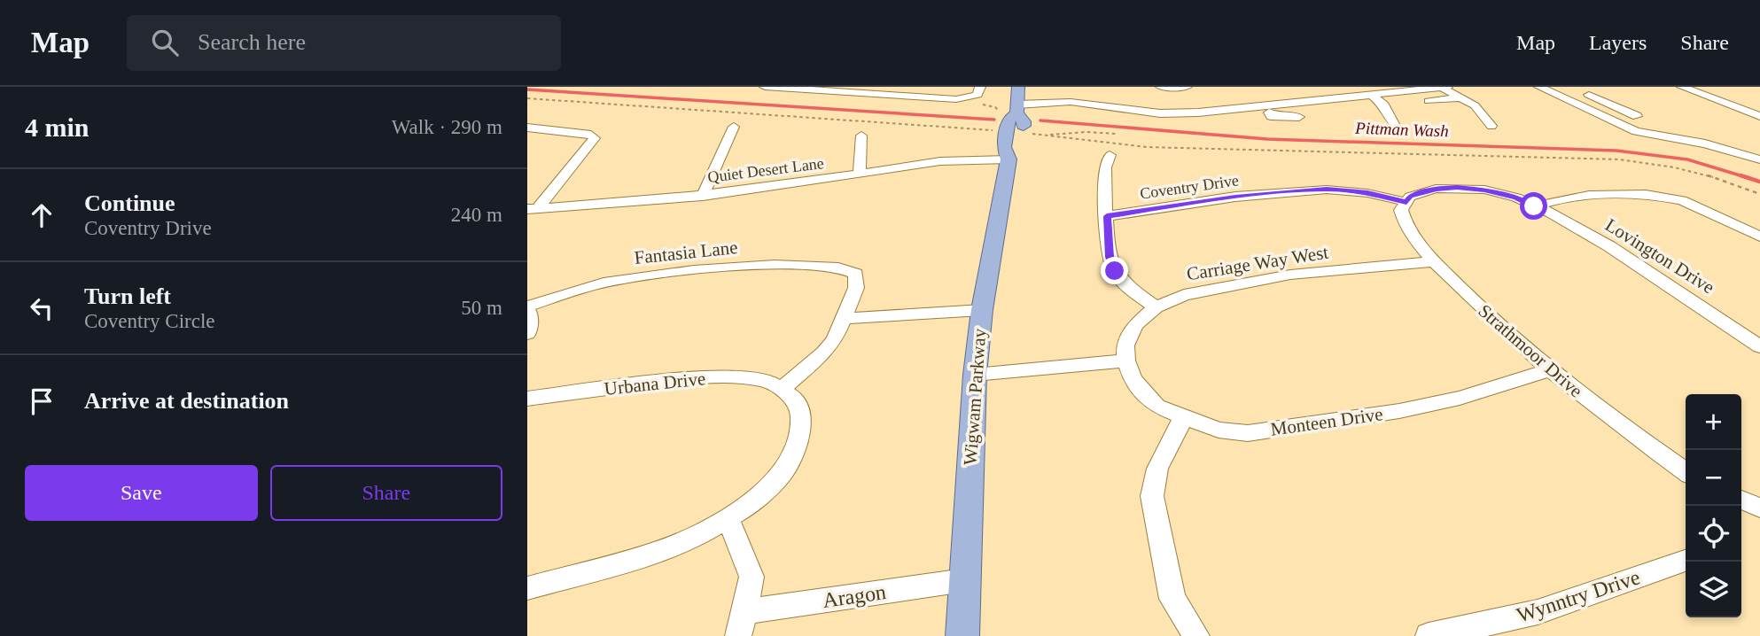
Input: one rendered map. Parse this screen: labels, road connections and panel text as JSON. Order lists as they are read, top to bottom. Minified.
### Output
{"streets":{"main road":["Wigwam Parkway"],"street":["Quiet Desert Lane","Coventry Drive","Fantasia Lane","Lovington Drive","Carriage Way West","Strathmoor Drive","Urbana Drive","Monteen Drive","Aragon","Wynntry Drive"]},"crossings":[["Quiet Desert Lane","Wigwam Parkway"],["Coventry Drive","Strathmoor Drive"],["Carriage Way West","Strathmoor Drive"],["Carriage Way West","Monteen Drive"],["Strathmoor Drive","Monteen Drive"],["Wigwam Parkway","Aragon"]],"water":["Pittman Wash"],"page":{"header":"Map","search":"Search here","nav":["Map","Layers","Share"],"heading":["4 min","Walk · 290 m"],"list":[["Continue","Coventry Drive","240 m"],["Turn left","Coventry Circle","50 m"],"Arrive at destination"],"map_buttons":["+","−"],"buttons":["Save","Share"]}}
